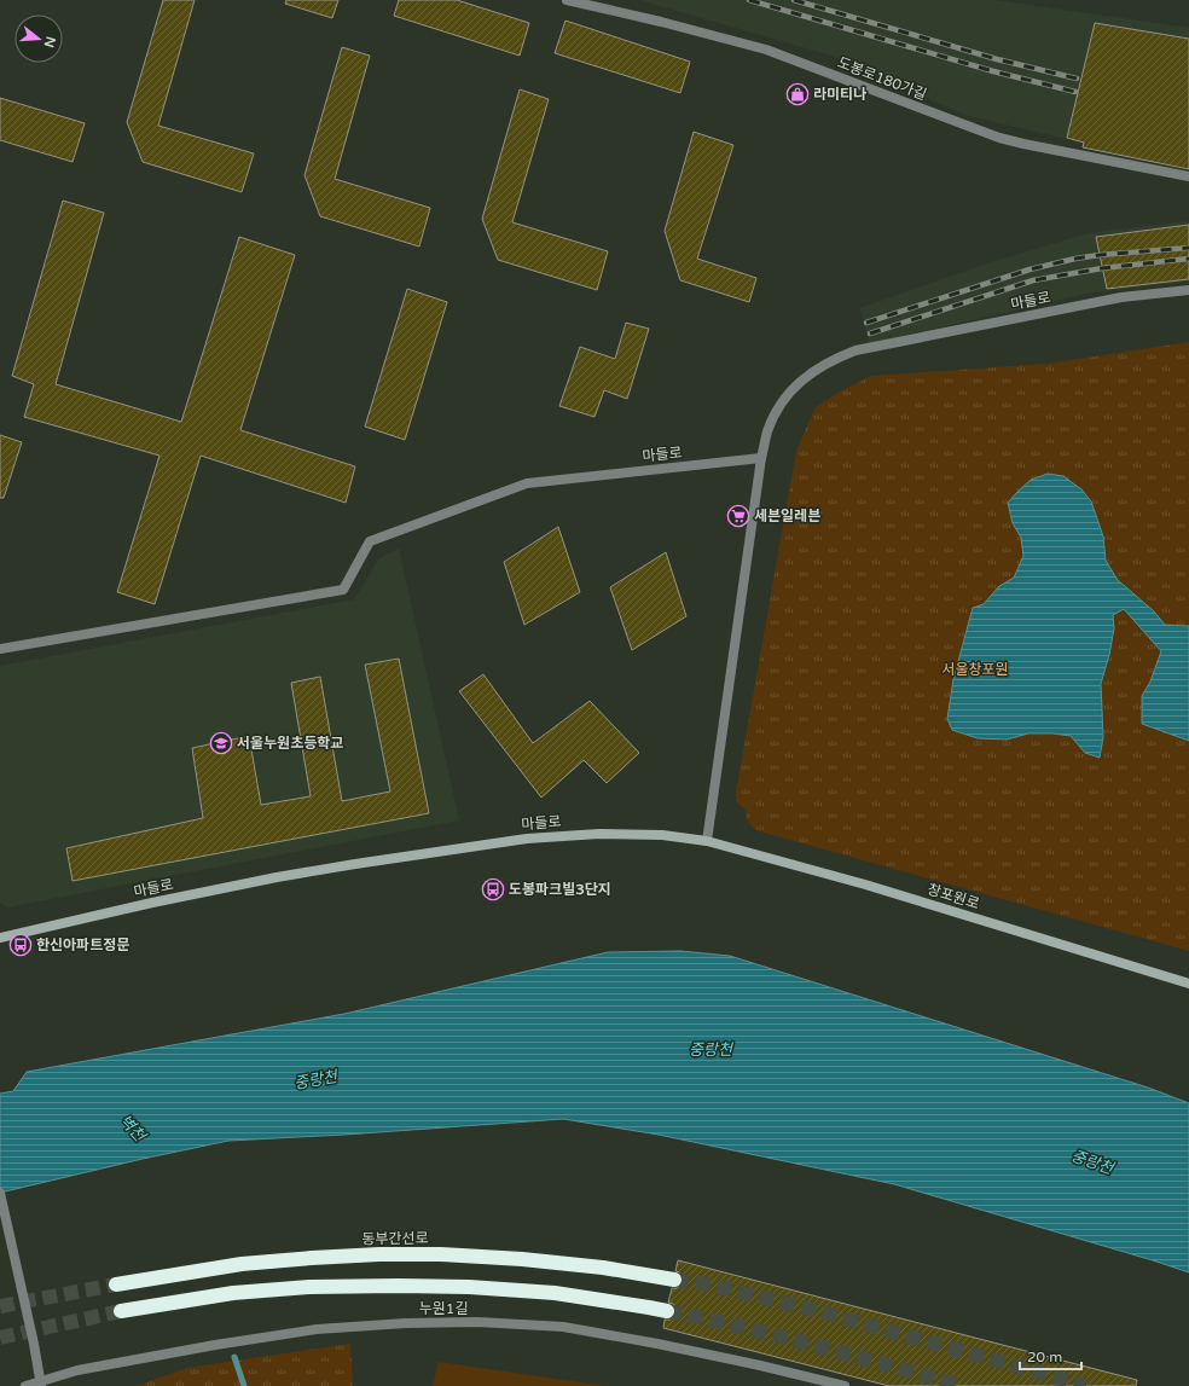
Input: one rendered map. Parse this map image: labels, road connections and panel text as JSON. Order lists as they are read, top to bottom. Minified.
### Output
{"streets":{"highway":["동부간선로"],"street":["도봉로180가길","마들로","창포원로","누원1길"]},"crossings":[["마들로","창포원로"]],"water":["중랑천","벽천"],"parks":["서울창포원"],"places":{"shop":["라미티나"],"supermarket":["세븐일레븐"],"school or university":["서울누원초등학교"],"bus stop":["도봉파크빌3단지","한신아파트정문"]},"scale_bar":"20 m","north":"right"}
